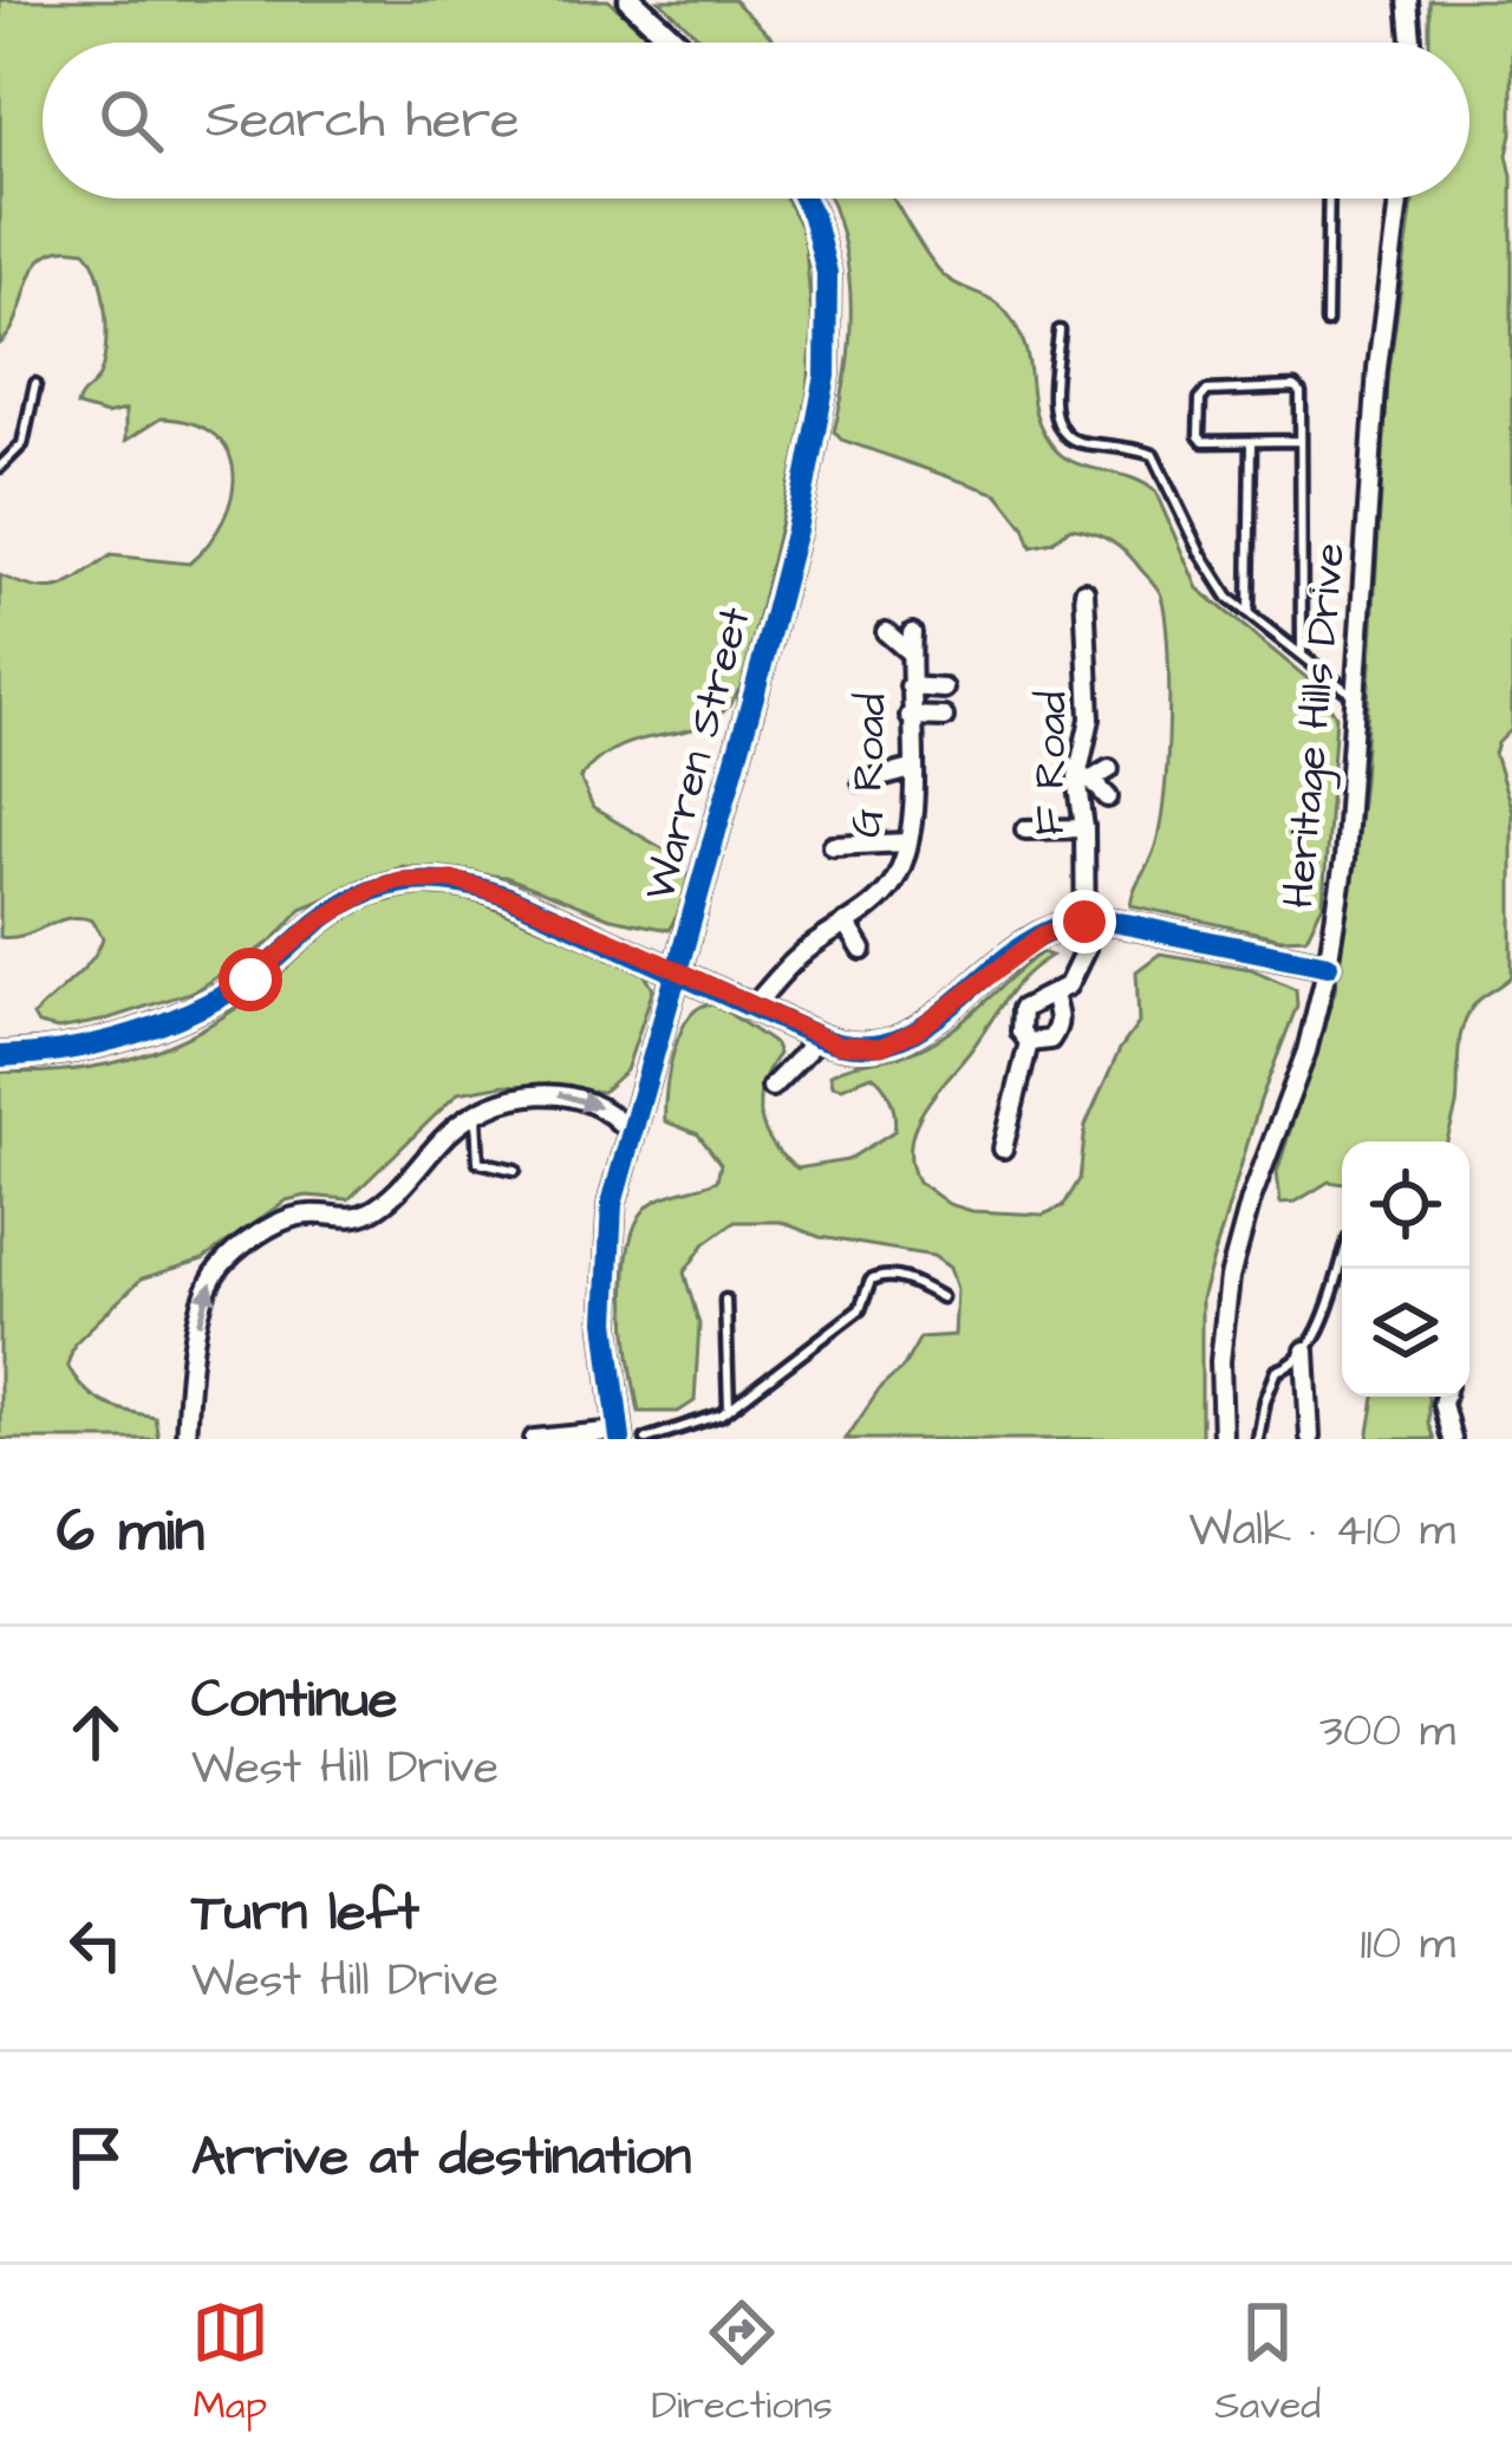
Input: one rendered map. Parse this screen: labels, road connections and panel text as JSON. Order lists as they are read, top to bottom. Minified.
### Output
{"streets":{"street":["Heritage Hills Drive","Warren Street","F Road","G Road"]},"page":{"search":"Search here","heading":["6 min","Walk · 410 m"],"list":[["Continue","West Hill Drive","300 m"],["Turn left","West Hill Drive","110 m"],"Arrive at destination"],"nav":["Map","Directions","Saved"]}}
